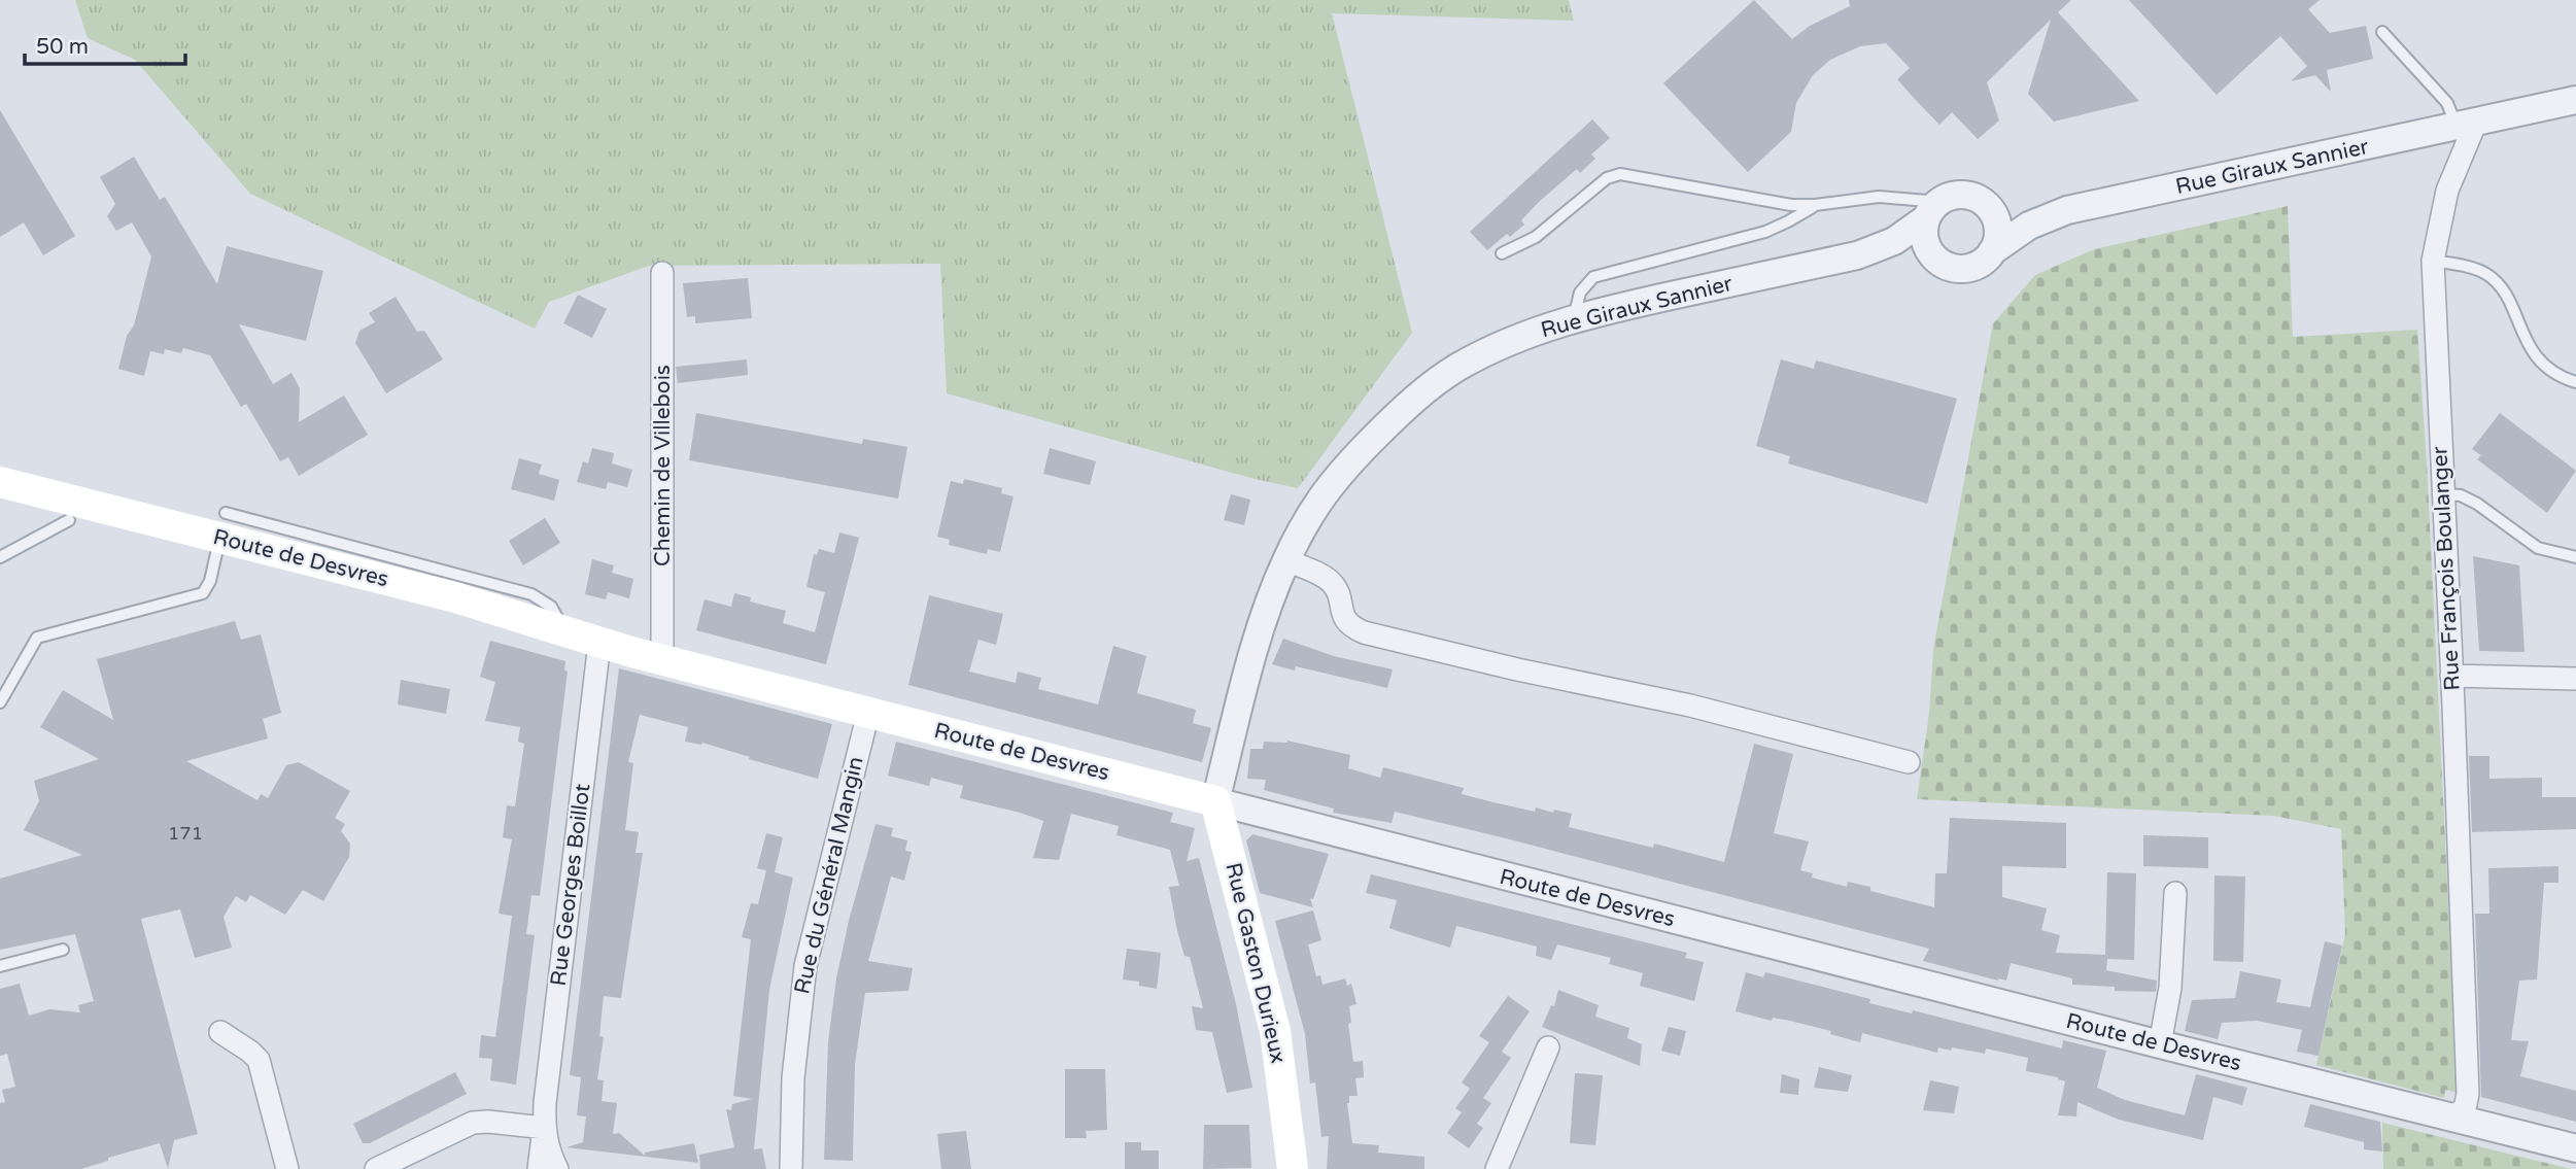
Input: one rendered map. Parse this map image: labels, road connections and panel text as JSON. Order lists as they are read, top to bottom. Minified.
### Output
{"streets":{"main road":["Route de Desvres","Rue Gaston Durieux"],"street":["Rue Giraux Sannier","Chemin de Villebois","Rue François Boulanger","Rue du Général Mangin","Rue Georges Boillot"]},"crossings":[["Rue Giraux Sannier","Route de Desvres"],["Rue Giraux Sannier","Rue François Boulanger"],["Rue Giraux Sannier","Rue Gaston Durieux"],["Chemin de Villebois","Route de Desvres"],["Route de Desvres","Rue François Boulanger"],["Route de Desvres","Rue du Général Mangin"],["Route de Desvres","Rue Georges Boillot"],["Route de Desvres","Rue Gaston Durieux"]],"house_numbers":["171"],"scale_bar":"50 m"}
